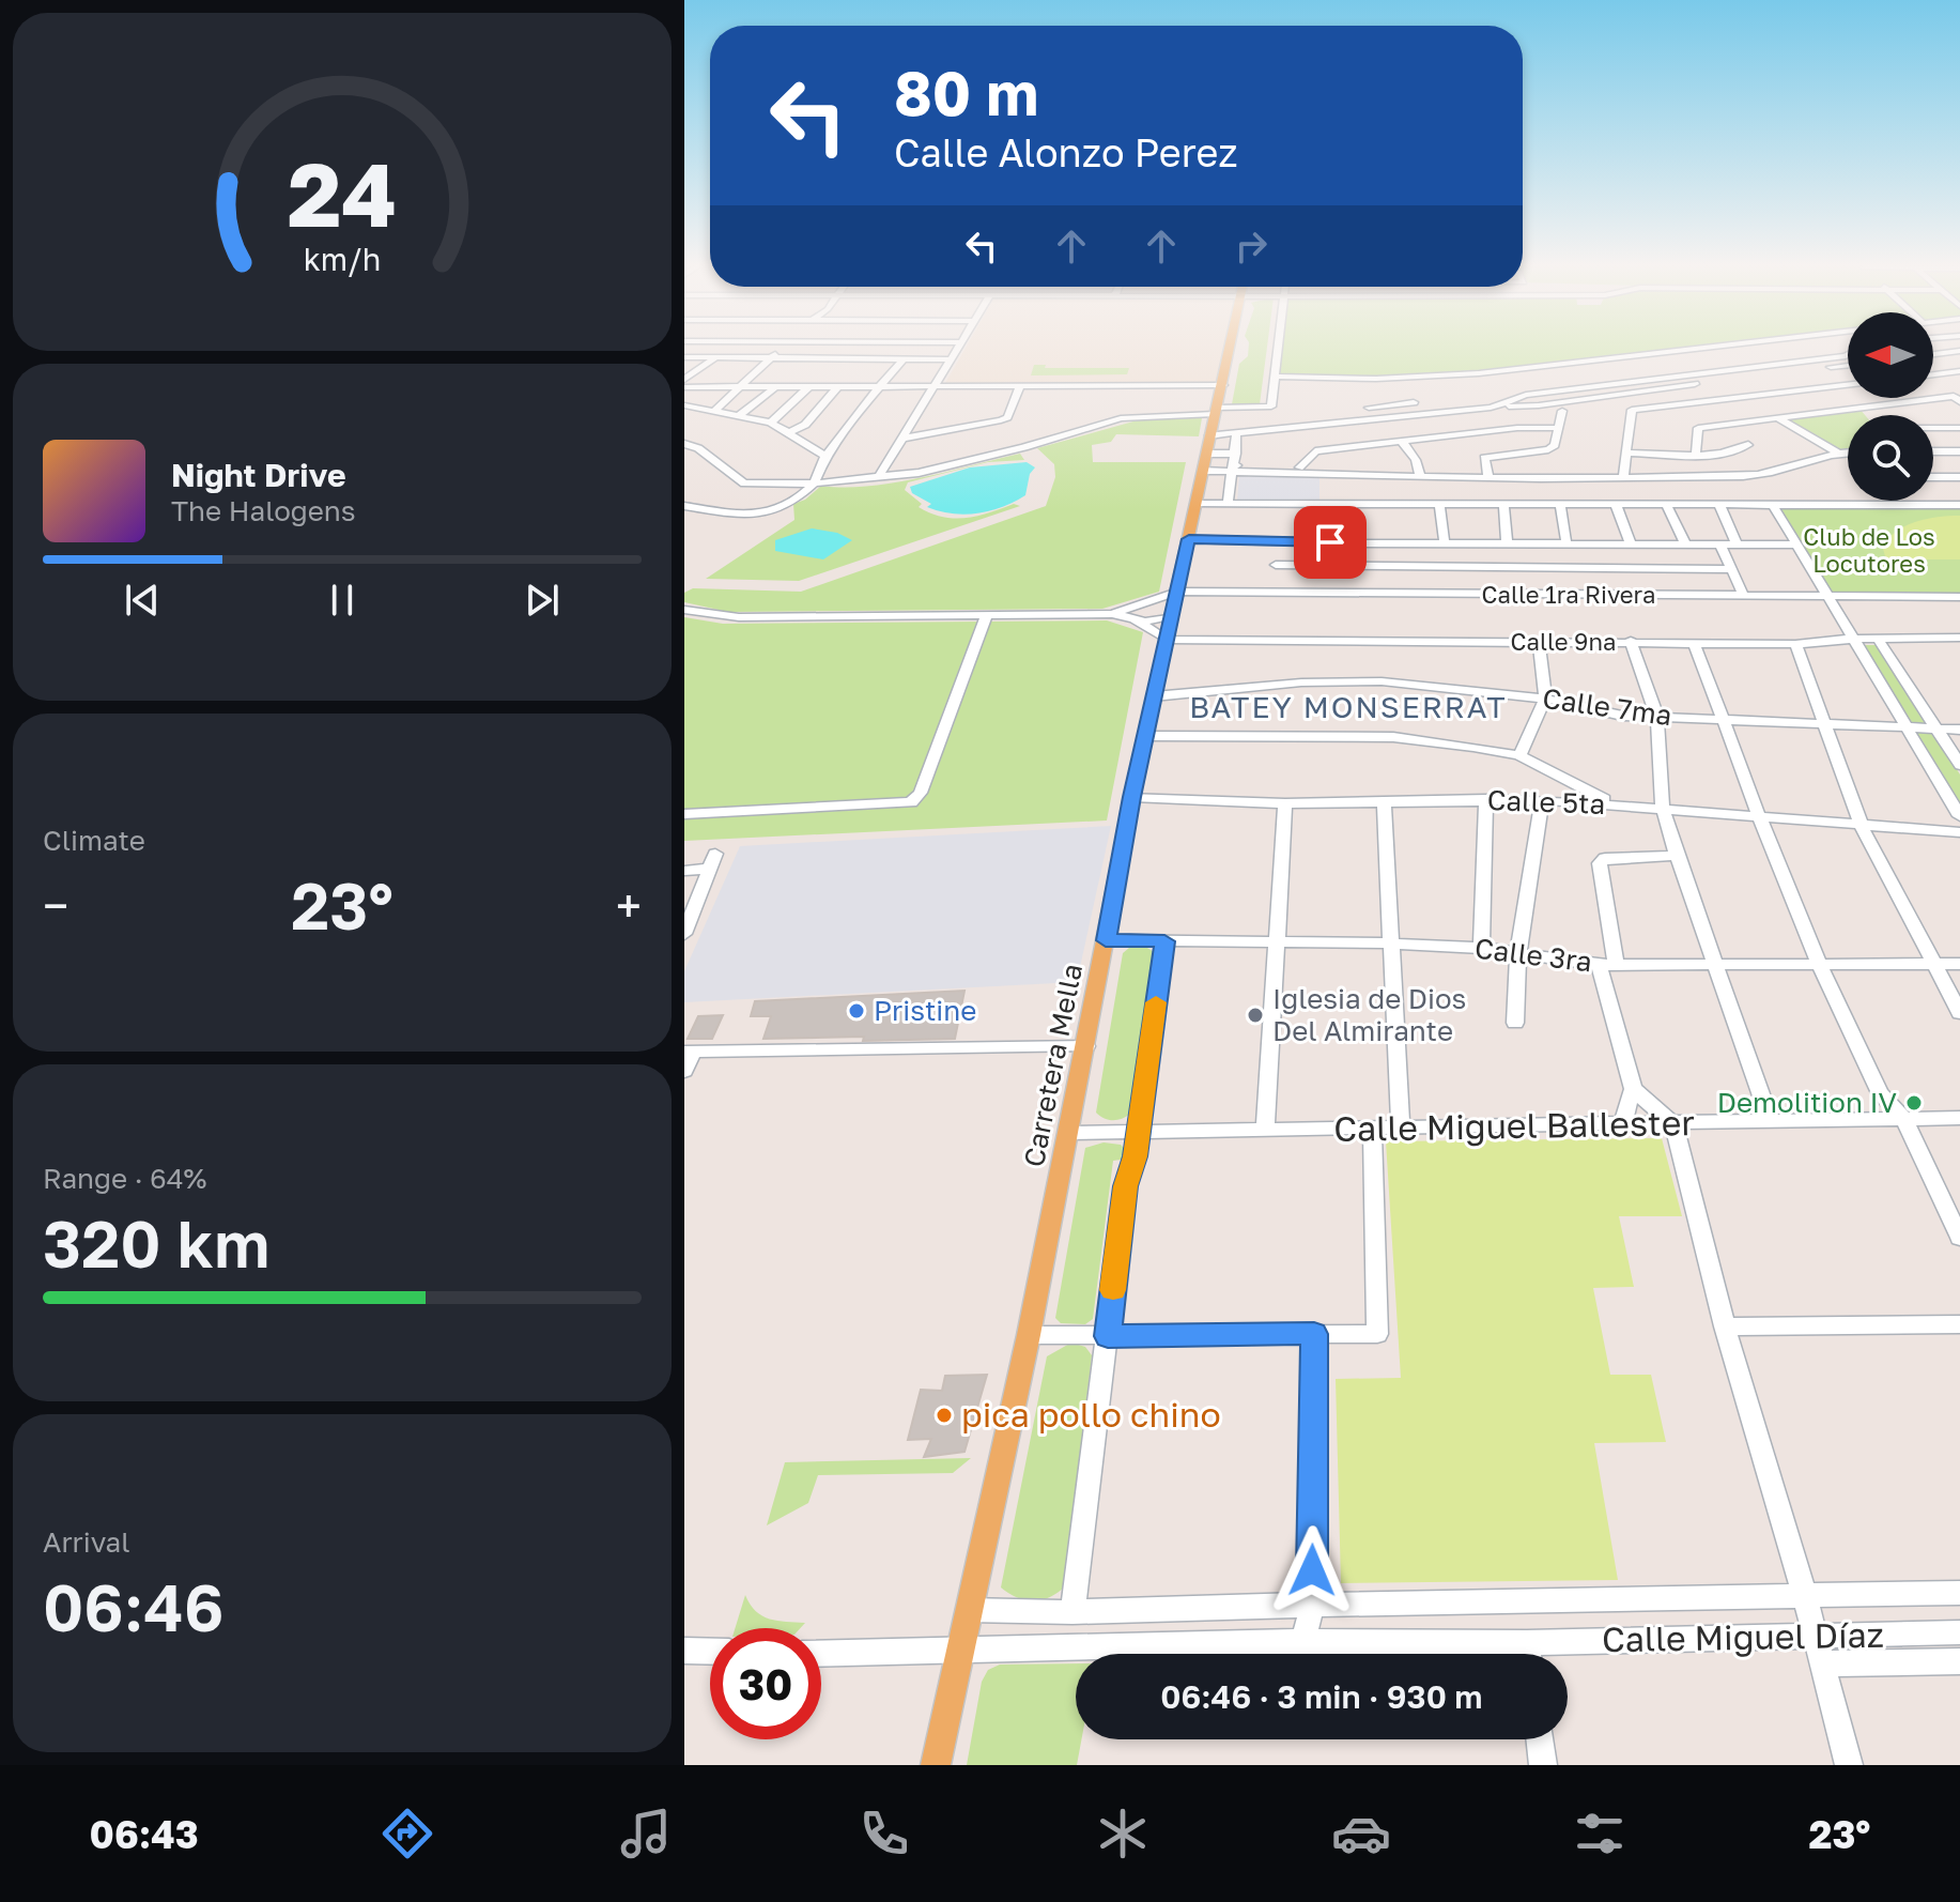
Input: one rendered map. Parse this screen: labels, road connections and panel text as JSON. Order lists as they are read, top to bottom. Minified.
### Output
{"streets":{"main road":["Carretera Mella"],"street":["Calle 1ra Rivera","Calle 9na","Calle 7ma","Calle 5ta","Calle 3ra","Calle Miguel Ballester","Calle Miguel Díaz"]},"crossings":[["Calle 1ra Rivera","Carretera Mella"],["Calle 9na","Carretera Mella"],["Calle 7ma","Carretera Mella"],["Calle 5ta","Carretera Mella"],["Calle 3ra","Carretera Mella"],["Carretera Mella","Calle Miguel Ballester"],["Carretera Mella","Calle Miguel Díaz"]],"districts":["BATEY MONSERRAT"],"parks":["Club de Los Locutores"],"places":["Pristine","Iglesia de Dios Del Almirante","Demolition IV","pica pollo chino"],"north":"left","page":{"turn":["80 m","Calle Alonzo Perez"],"song":["Night Drive","The Halogens"],"tile":["Climate",["Range · 64%","320 km"],["Arrival","06:46"]],"heat":["−","23°","+"],"limit":"30","trip":"06:46 · 3 min · 930 m","tabs":["06:43","23°"],"gauge":["24","km/h"]}}
